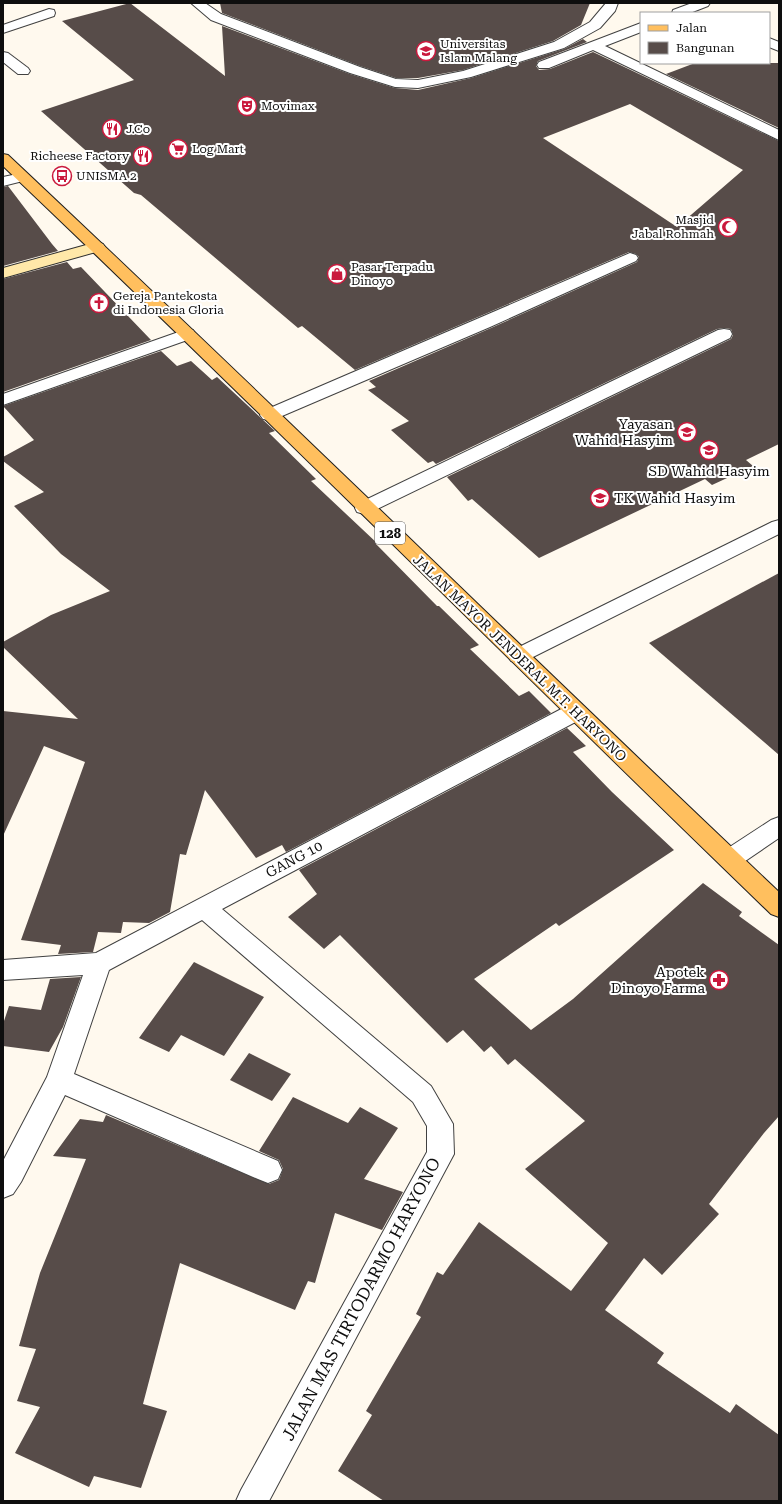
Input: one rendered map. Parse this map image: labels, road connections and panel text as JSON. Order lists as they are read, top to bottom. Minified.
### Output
{"streets":{"main road":["128","JALAN MAYOR JENDERAL M.T. HARYONO"],"street":["GANG 10","JALAN MAS TIRTODARMO HARYONO"]},"crossings":[["JALAN MAYOR JENDERAL M.T. HARYONO","GANG 10"],["GANG 10","JALAN MAS TIRTODARMO HARYONO"]],"places":{"school or university":["Universitas Islam Malang","Yayasan Wahid Hasyim","SD Wahid Hasyim","TK Wahid Hasyim"],"theatre":["Movimax"],"restaurant":["J.Co","Richeese Factory"],"supermarket":["Log Mart"],"bus stop":["UNISMA 2"],"mosque":["Masjid Jabal Rohmah"],"shop":["Pasar Terpadu Dinoyo"],"church":["Gereja Pantekosta di Indonesia Gloria"],"pharmacy":["Apotek Dinoyo Farma"]},"legend":["Jalan","Bangunan"]}
